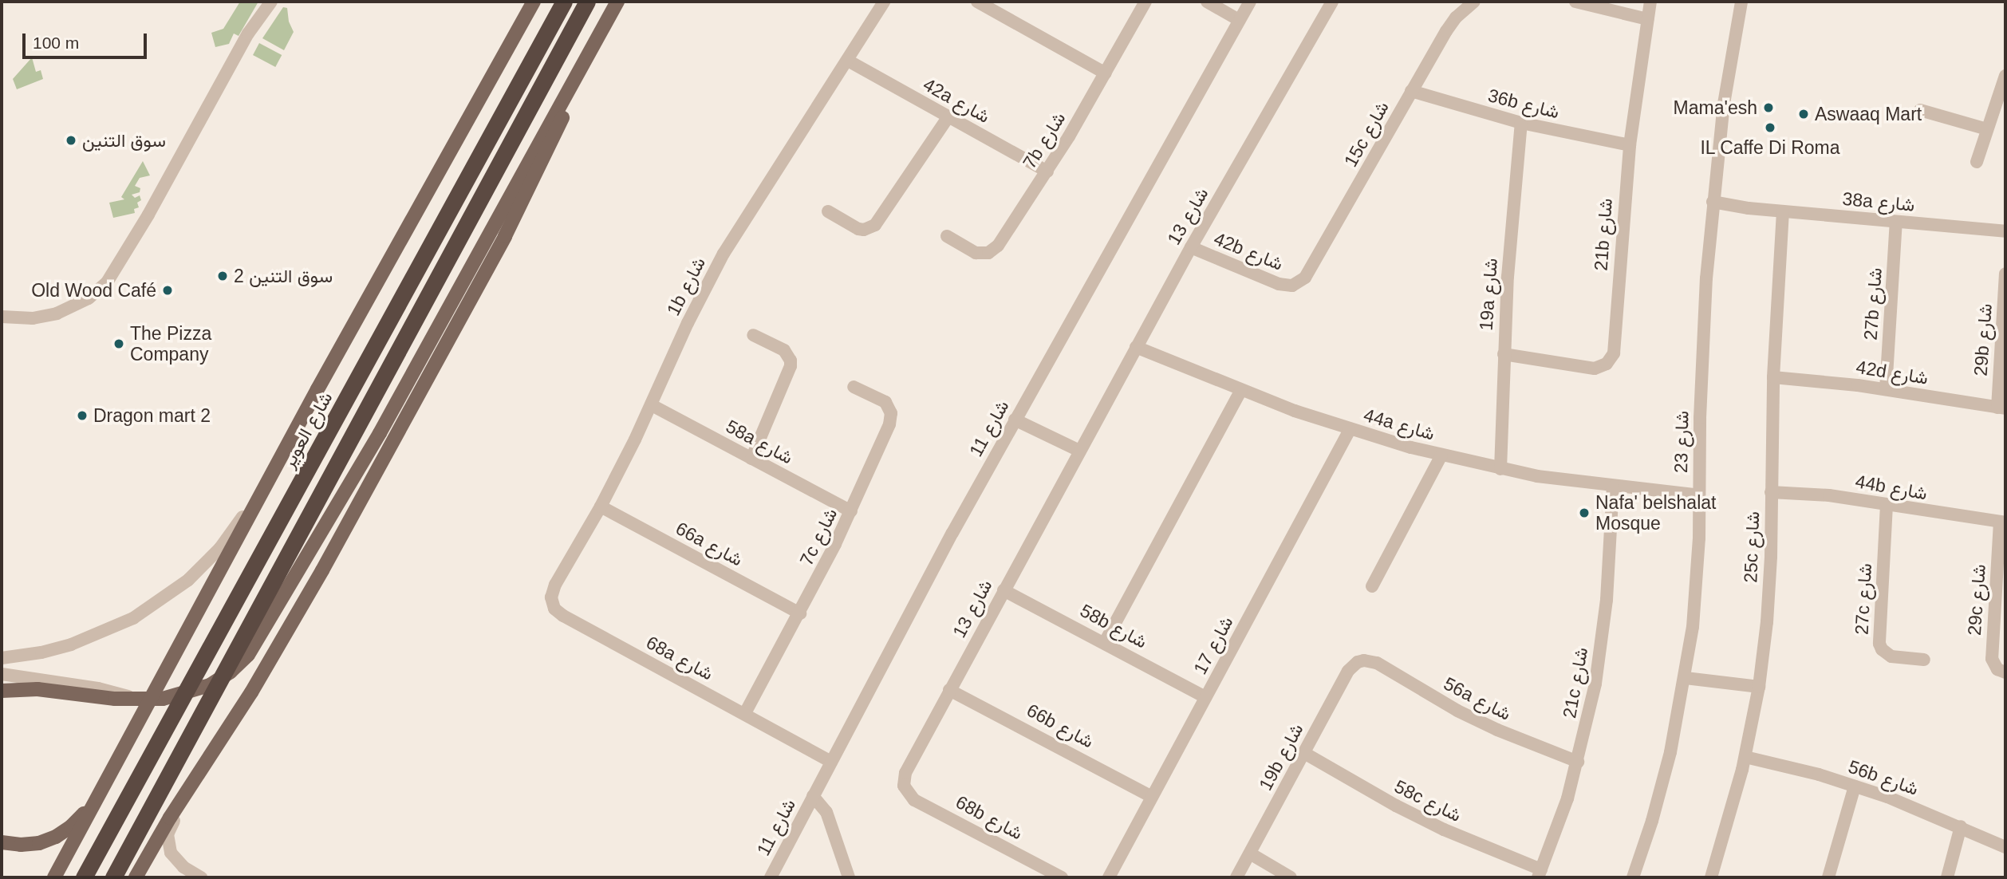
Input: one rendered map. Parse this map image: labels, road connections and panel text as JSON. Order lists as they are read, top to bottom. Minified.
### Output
{"streets":{"highway":["شارع العوير"],"street":["42a شارع","36b شارع","15c شارع","7b شارع","38a شارع","شارع 13","21b شارع","42b شارع","1b شارع","19a شارع","27b شارع","29b شارع","42d شارع","44a شارع","شارع 11","58a شارع","شارع 23","44b شارع","7c شارع","66a شارع","25c شارع","27c شارع","29c شارع","58b شارع","شارع 17","68a شارع","21c شارع","56a شارع","66b شارع","19b شارع","56b شارع","58c شارع","68b شارع"]},"crossings":[["42a شارع","7b شارع"],["42a شارع","1b شارع"],["36b شارع","15c شارع"],["36b شارع","21b شارع"],["36b شارع","19a شارع"],["15c شارع","42b شارع"],["38a شارع","27b شارع"],["38a شارع","شارع 23"],["38a شارع","25c شارع"],["شارع 13","42b شارع"],["شارع 13","44a شارع"],["شارع 13","58b شارع"],["شارع 13","66b شارع"],["شارع 13","68b شارع"],["21b شارع","19a شارع"],["1b شارع","58a شارع"],["1b شارع","66a شارع"],["1b شارع","68a شارع"],["19a شارع","44a شارع"],["27b شارع","42d شارع"],["29b شارع","42d شارع"],["42d شارع","25c شارع"],["44a شارع","شارع 23"],["44a شارع","شارع 17"],["44a شارع","21c شارع"],["شارع 11","68a شارع"],["58a شارع","7c شارع"],["44b شارع","25c شارع"],["44b شارع","27c شارع"],["44b شارع","29c شارع"],["7c شارع","66a شارع"],["7c شارع","68a شارع"],["25c شارع","56b شارع"],["58b شارع","شارع 17"],["شارع 17","66b شارع"],["21c شارع","56a شارع"],["21c شارع","58c شارع"],["56a شارع","19b شارع"],["19b شارع","58c شارع"]],"places":["Mama'esh","Aswaaq Mart","IL Caffe Di Roma","سوق التنين","سوق التنين 2","Old Wood Café","The Pizza Company","Dragon mart 2","Nafa' belshalat Mosque"],"scale_bar":"100 m"}
